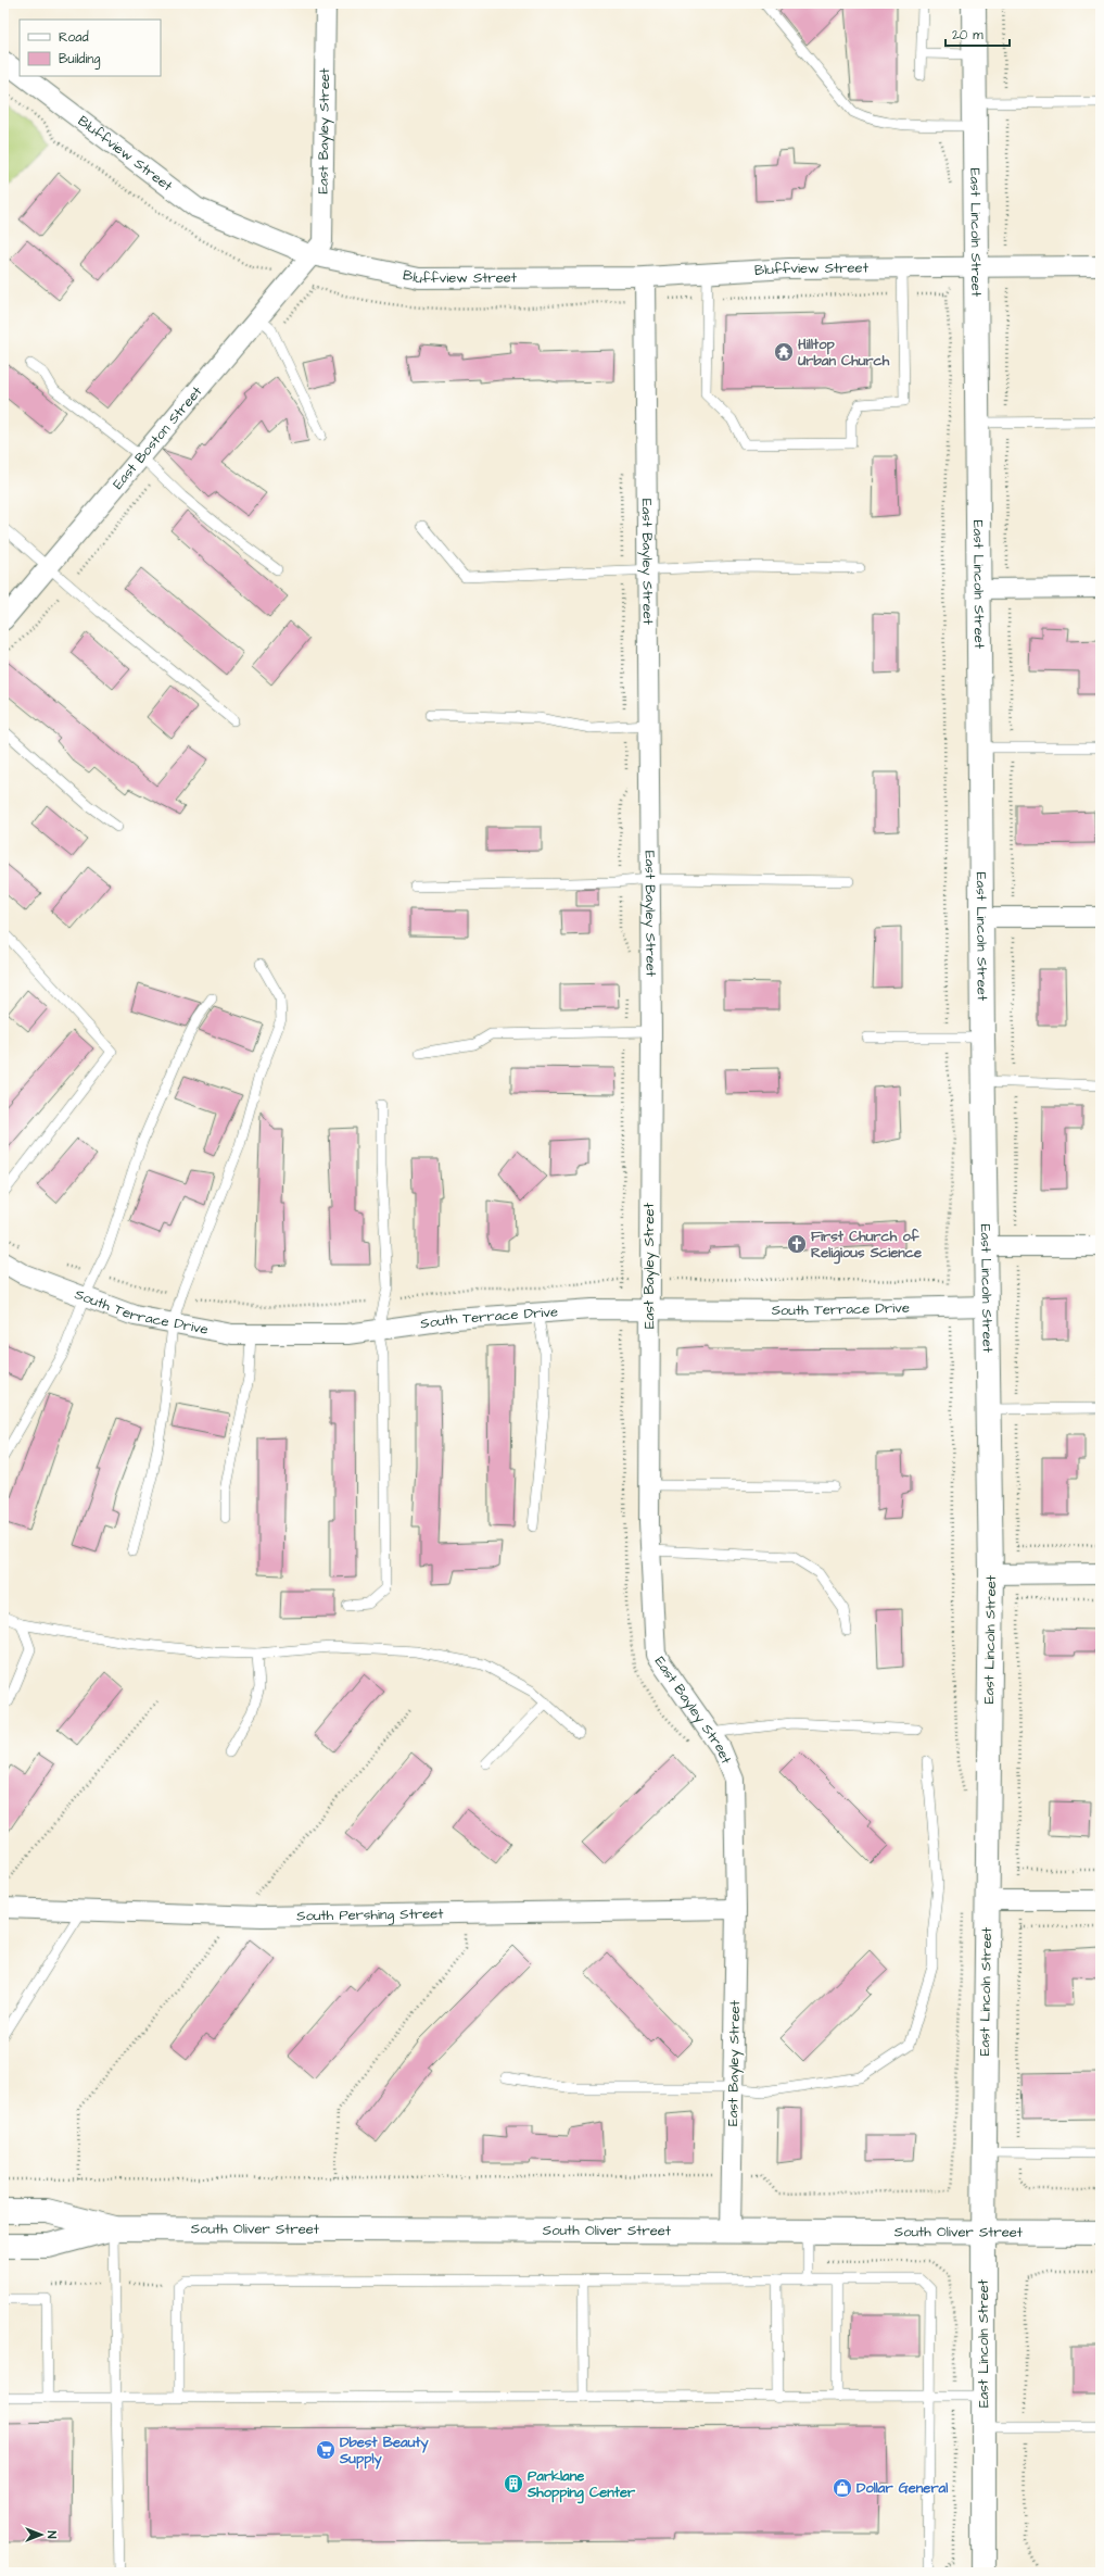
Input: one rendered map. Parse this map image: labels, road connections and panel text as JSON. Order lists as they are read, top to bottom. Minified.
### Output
{"streets":{"street":["East Bayley Street","Bluffview Street","East Lincoln Street","East Boston Street","South Terrace Drive","South Pershing Street","South Oliver Street"]},"crossings":[["East Bayley Street","Bluffview Street"],["East Bayley Street","East Boston Street"],["East Bayley Street","South Terrace Drive"],["East Bayley Street","South Pershing Street"],["East Bayley Street","South Oliver Street"],["Bluffview Street","East Lincoln Street"],["Bluffview Street","East Boston Street"],["East Lincoln Street","South Terrace Drive"],["East Lincoln Street","South Oliver Street"]],"places":{"temple":["Hilltop Urban Church"],"church":["First Church of Religious Science"],"supermarket":["Dbest Beauty Supply"],"building":["Parklane Shopping Center"],"shop":["Dollar General"]},"legend":["Road","Building"],"scale_bar":"20 m","north":"right"}
